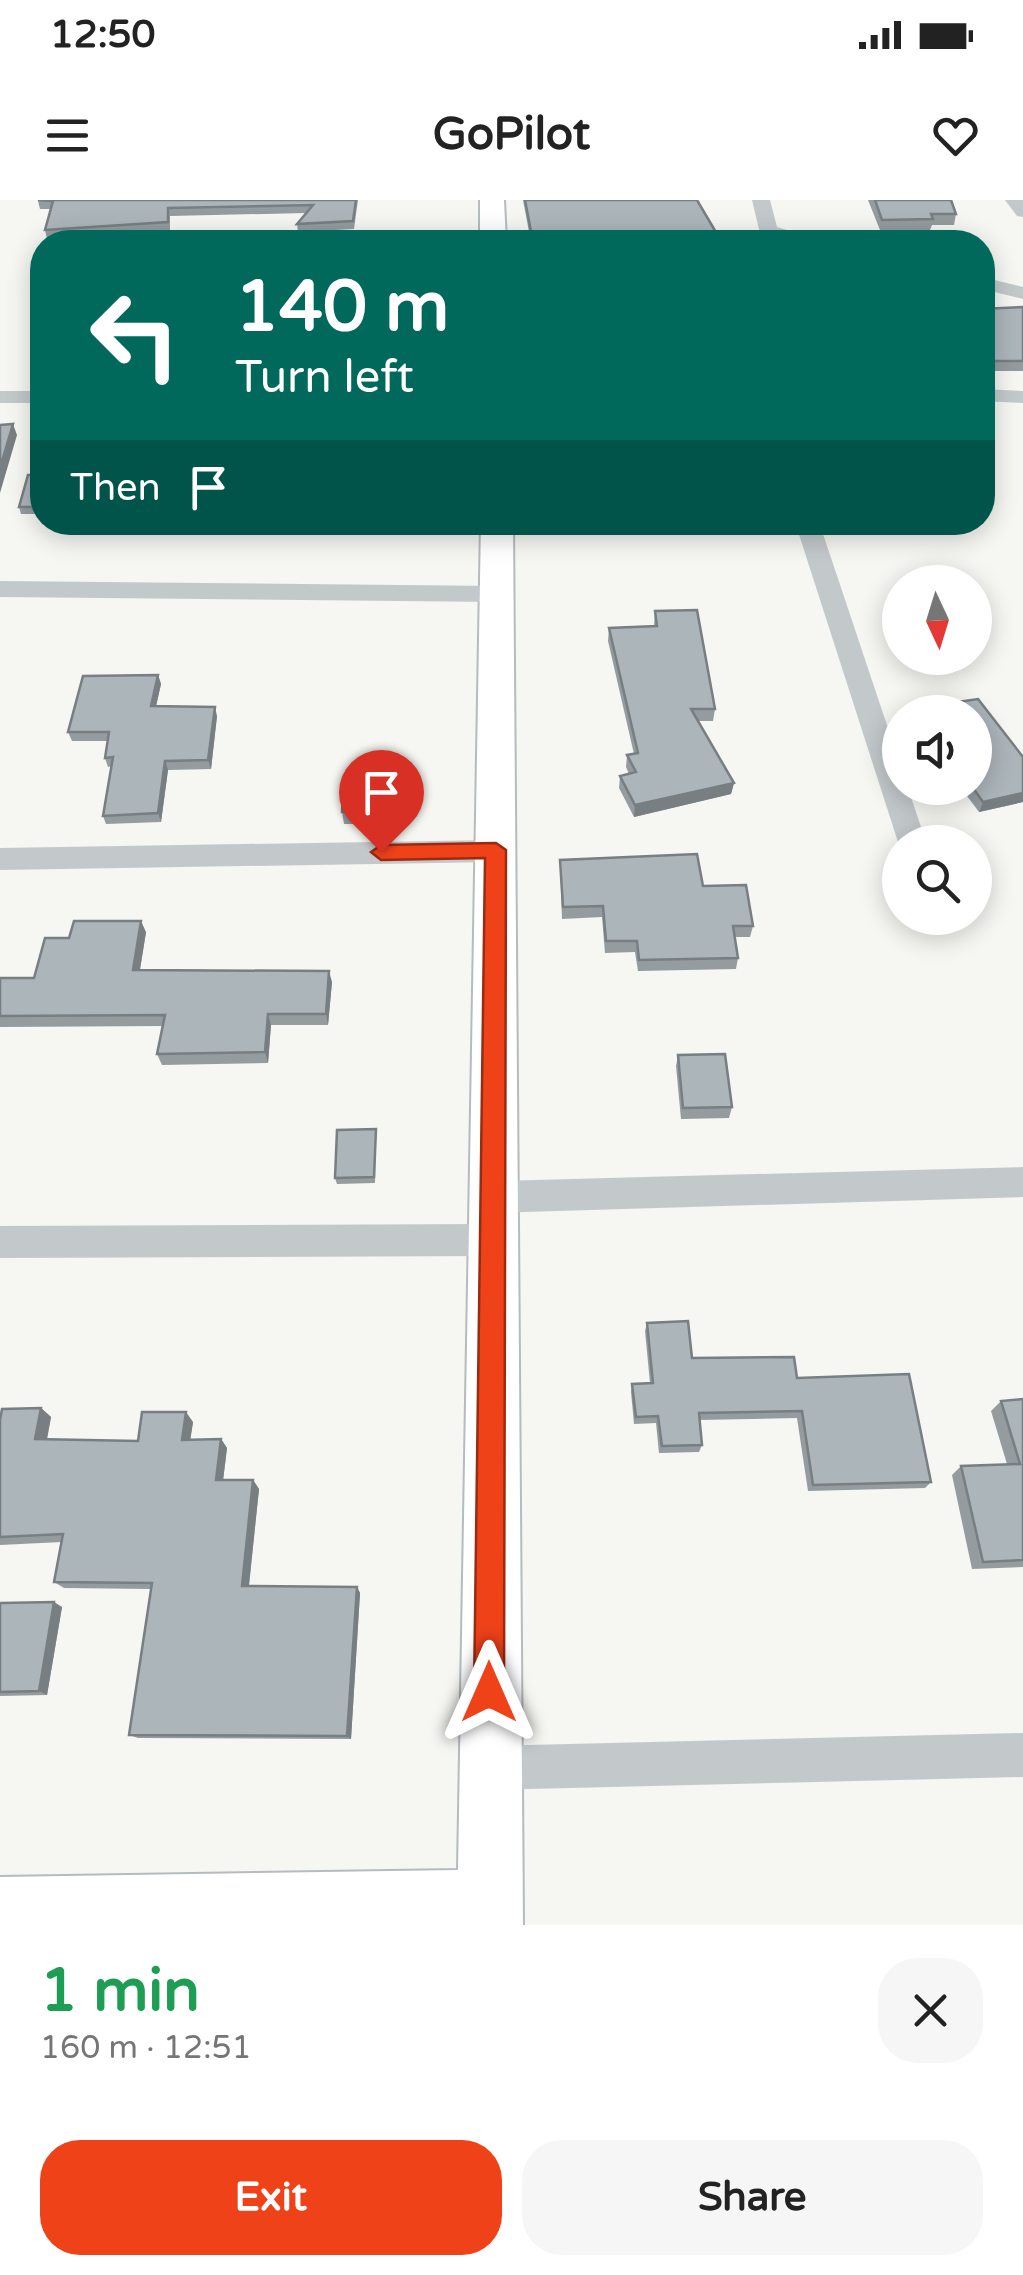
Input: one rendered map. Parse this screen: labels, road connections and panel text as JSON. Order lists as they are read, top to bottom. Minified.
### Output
{"north":"bottom","page":{"status":"12:50","header":"GoPilot","turn":["140 m","Turn left"],"then":"Then","heading":["1 min","160 m · 12:51"],"buttons":["Exit","Share"]}}
